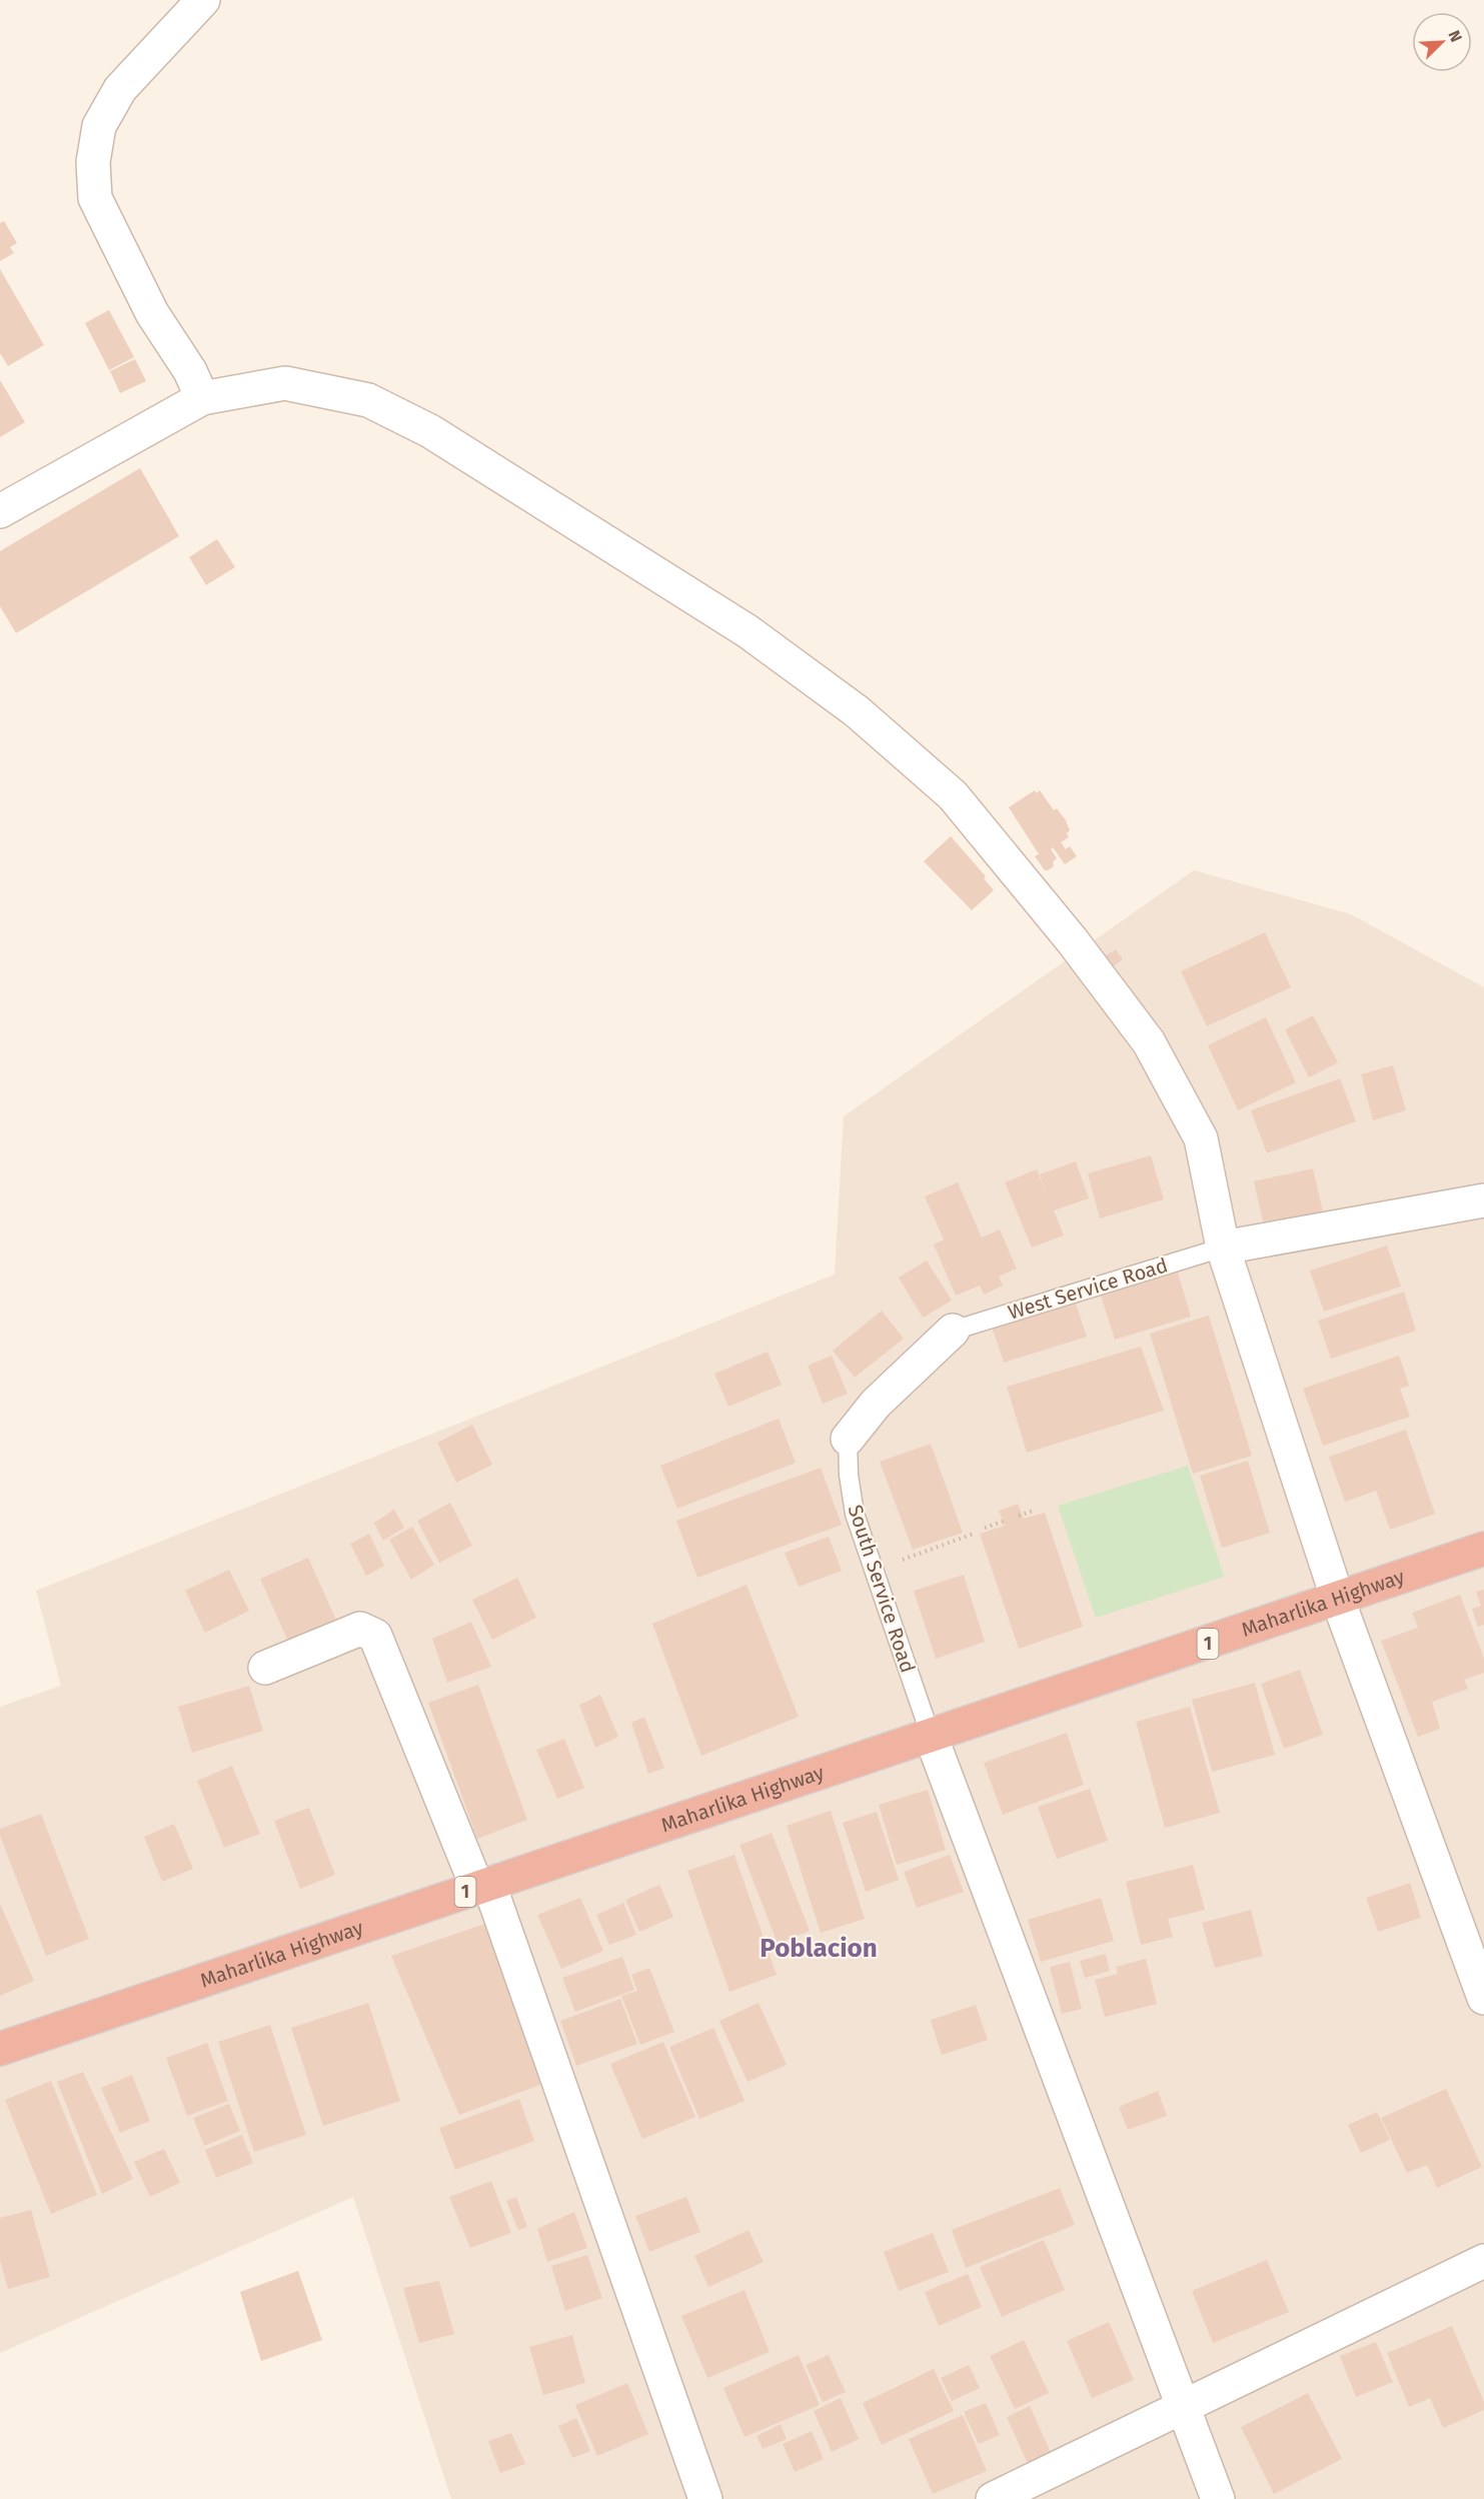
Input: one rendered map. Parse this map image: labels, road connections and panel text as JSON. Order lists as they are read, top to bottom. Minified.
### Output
{"streets":{"highway":["Maharlika Highway","1"],"lane":["West Service Road","South Service Road"]},"crossings":[["South Service Road","Maharlika Highway"]],"districts":["Poblacion"],"north":"top right"}
